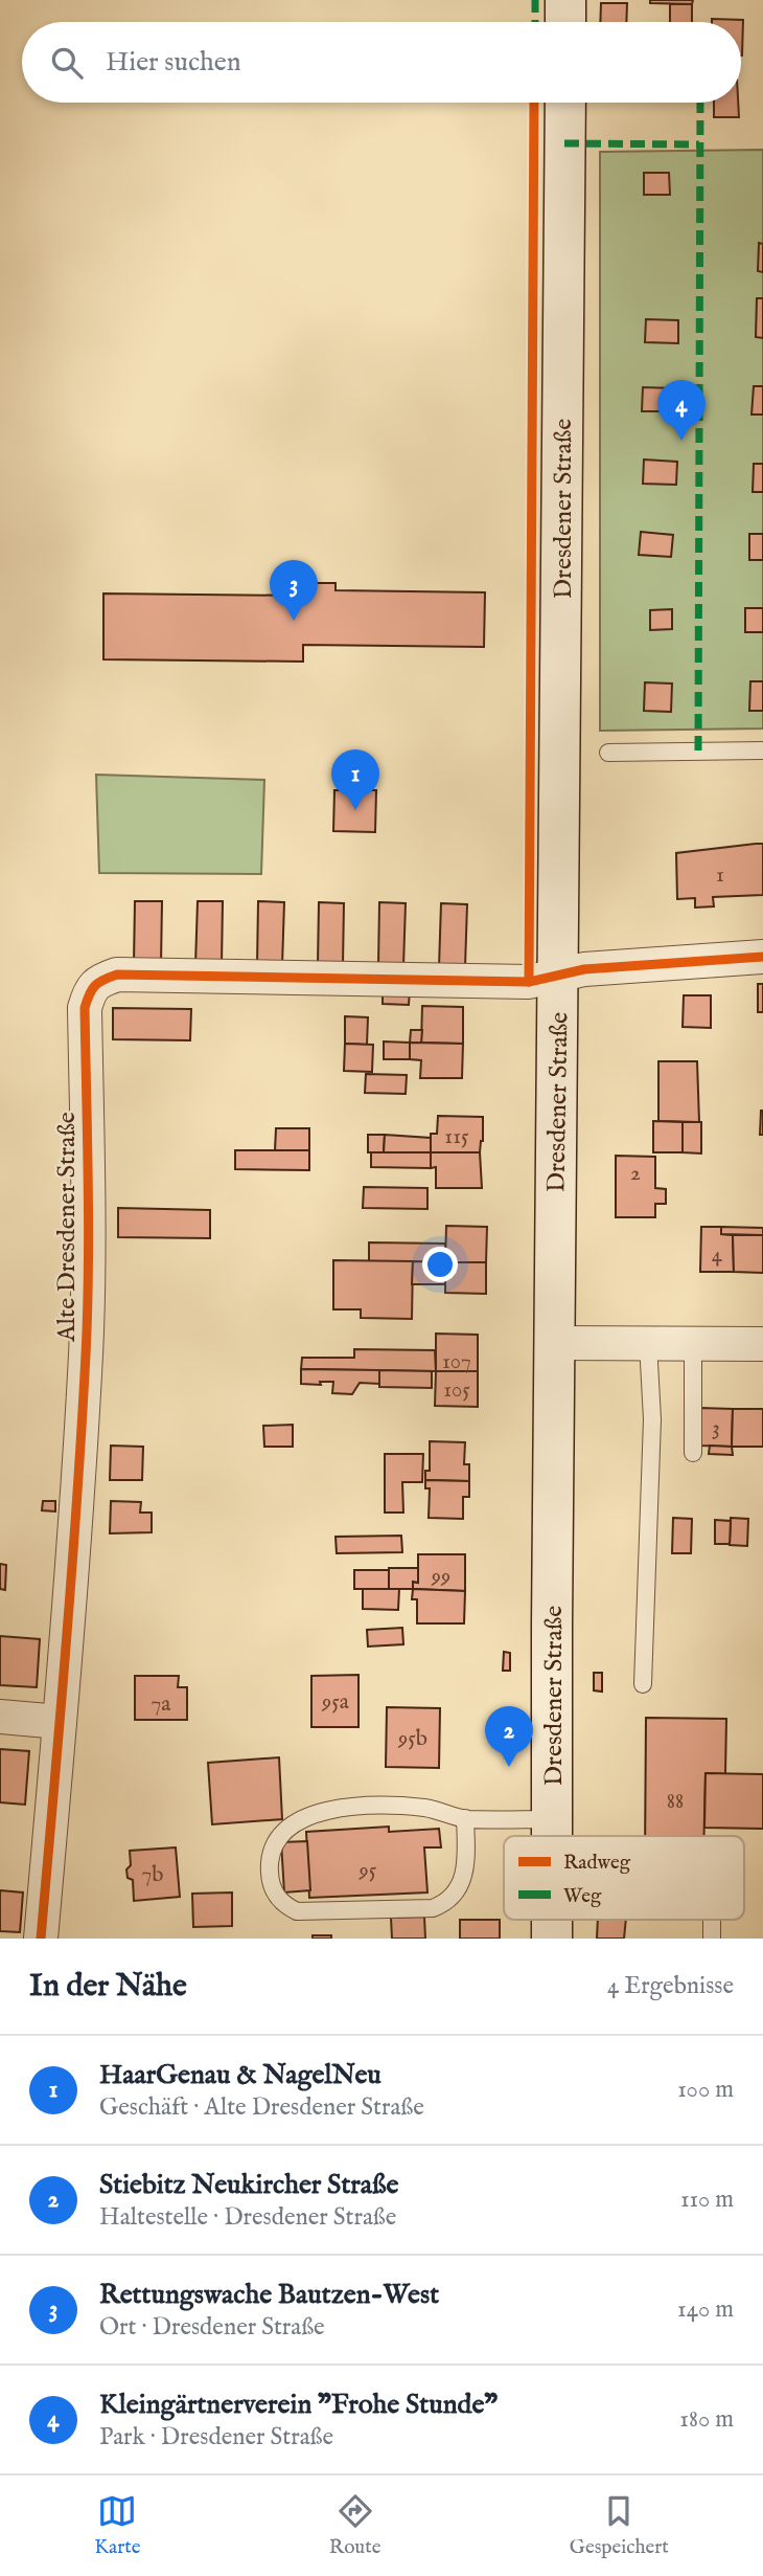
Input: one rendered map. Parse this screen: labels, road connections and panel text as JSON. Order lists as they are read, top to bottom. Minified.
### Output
{"streets":{"main road":["Dresdener Straße"],"street":["Alte Dresdener Straße"]},"crossings":[["Dresdener Straße","Alte Dresdener Straße"]],"house_numbers":["1","115","2","4","107","105","3","99","95a","7a","95b","88","95","7b"],"legend":["Radweg","Weg"],"page":{"search":"Hier suchen","pins":["4","3","1","2"],"heading":["In der Nähe","4 Ergebnisse"],"list":[{"mark":"1","name":"HaarGenau & NagelNeu","note":"Geschäft · Alte Dresdener Straße","value":"100 m"},{"mark":"2","name":"Stiebitz Neukircher Straße","note":"Haltestelle · Dresdener Straße","value":"110 m"},{"mark":"3","name":"Rettungswache Bautzen-West","note":"Ort · Dresdener Straße","value":"140 m"},{"mark":"4","name":"Kleingärtnerverein \"Frohe Stunde\"","note":"Park · Dresdener Straße","value":"180 m"}],"nav":["Karte","Route","Gespeichert"]}}
